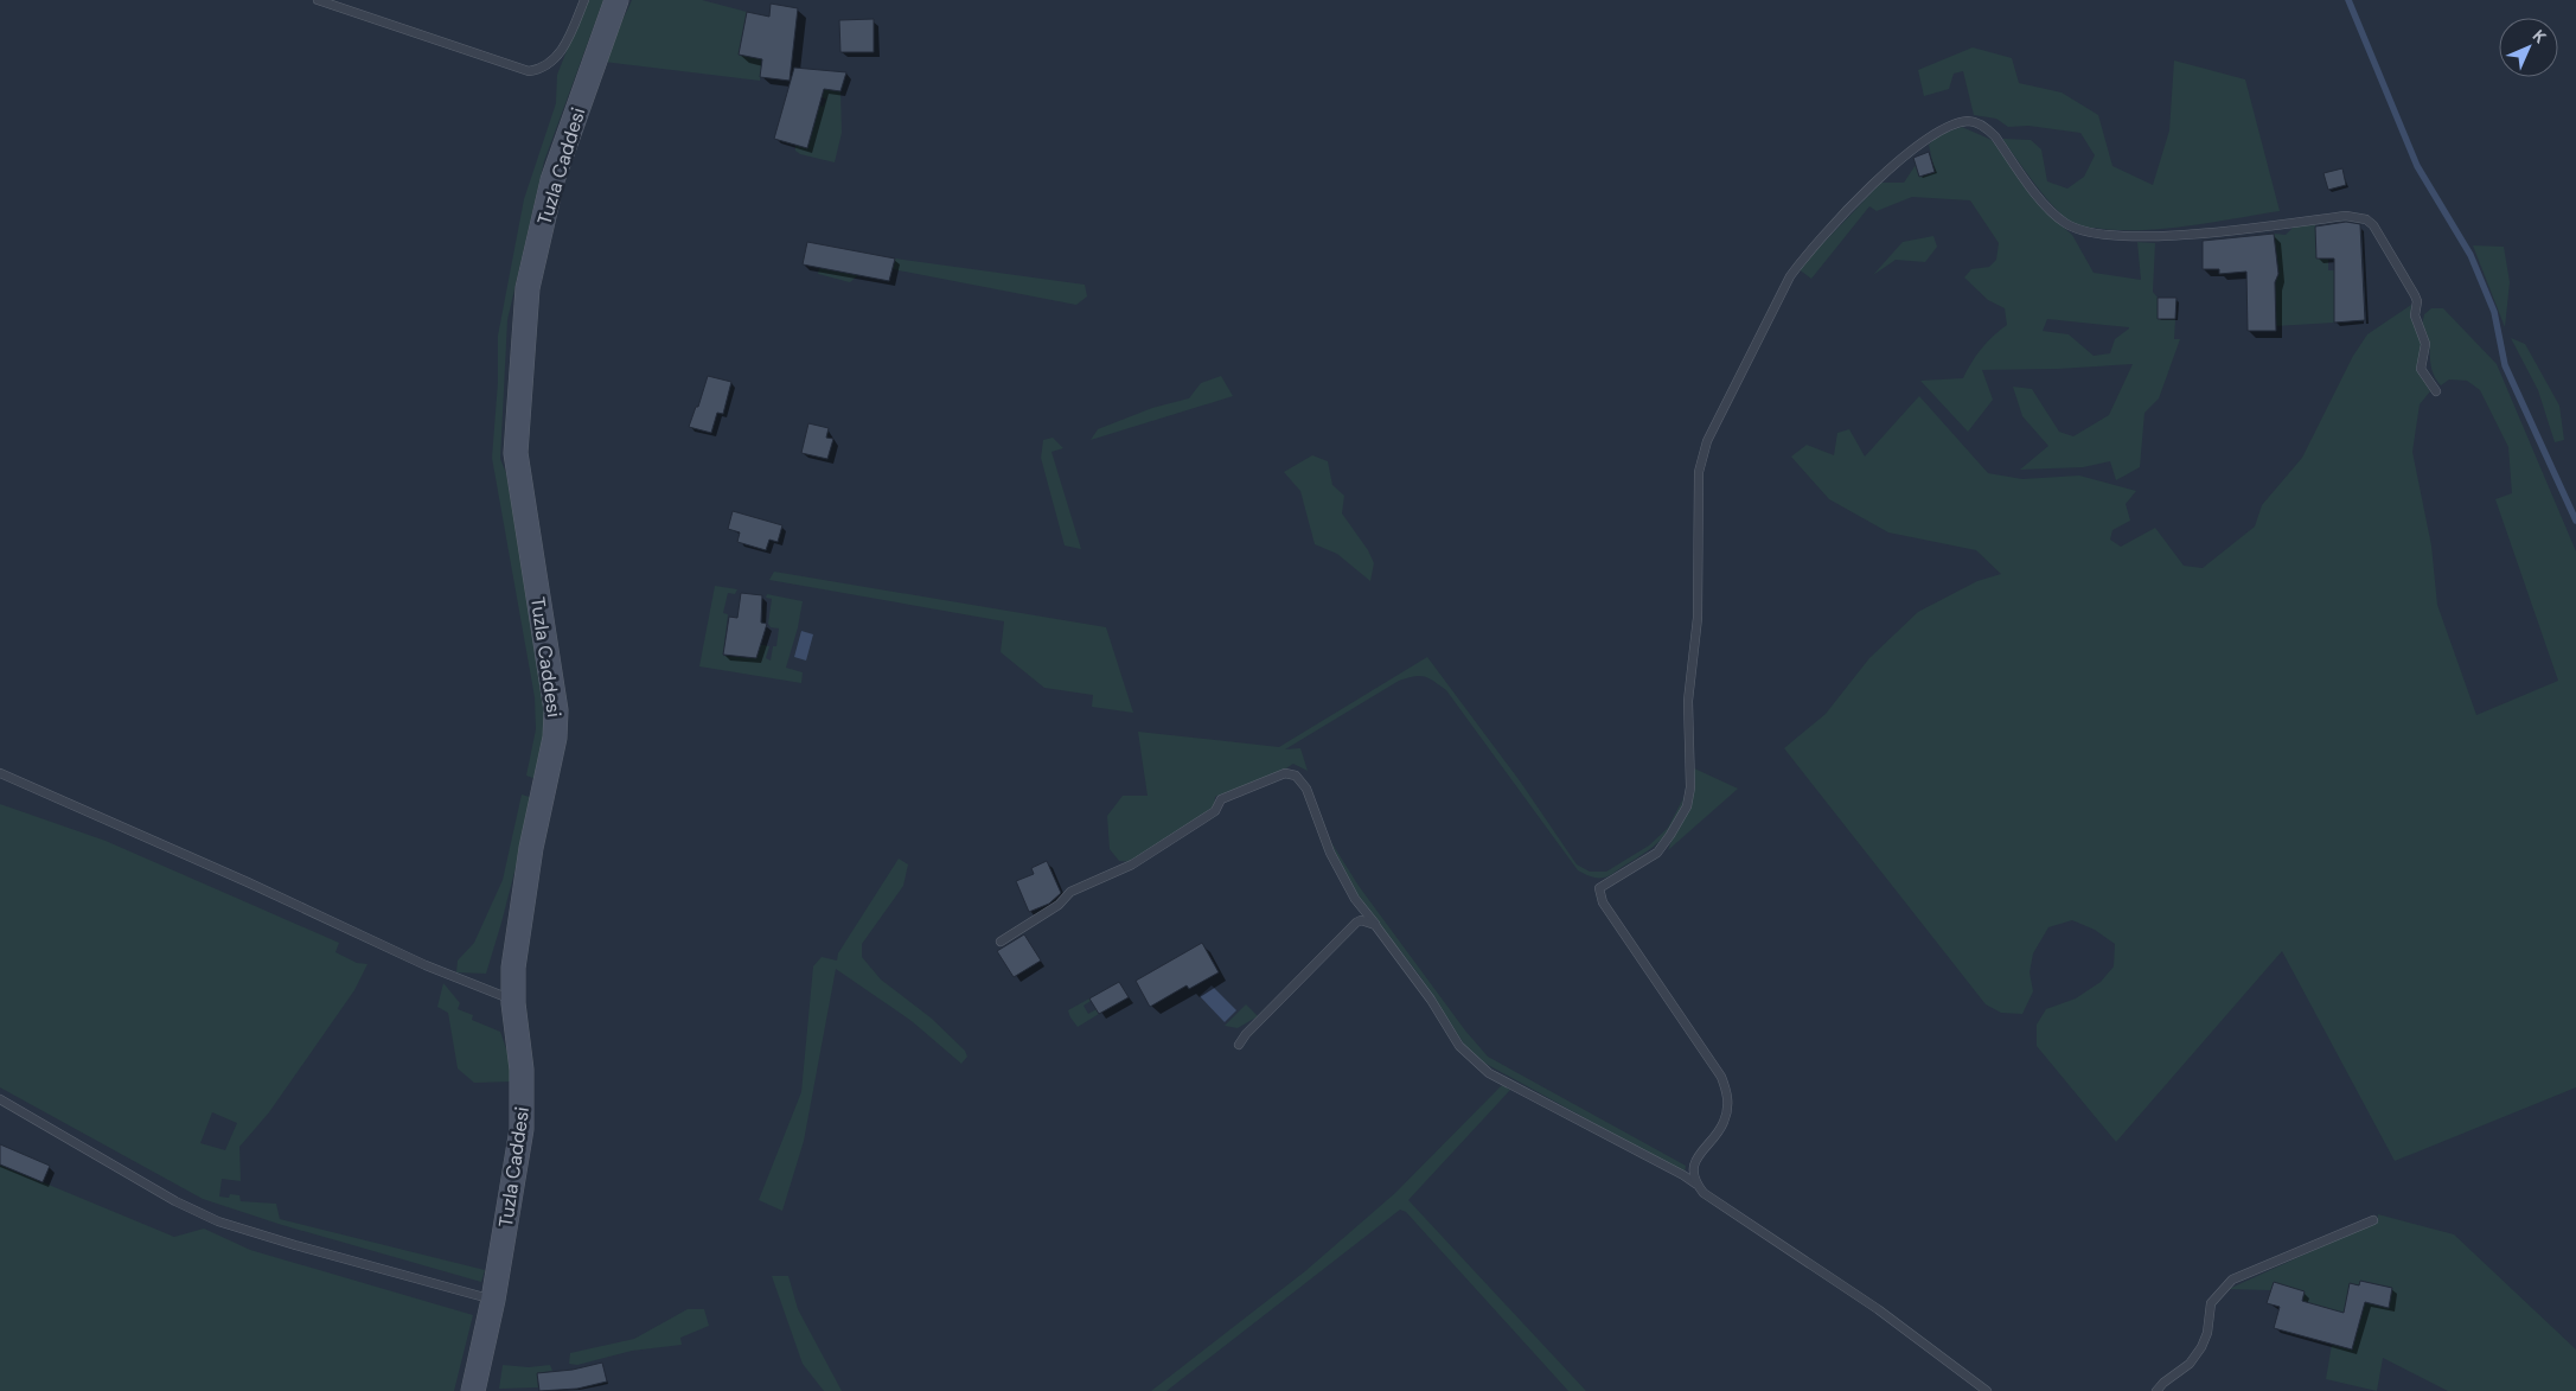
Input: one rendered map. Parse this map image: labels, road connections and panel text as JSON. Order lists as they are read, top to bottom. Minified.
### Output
{"streets":{"main road":["Tuzla Caddesi"]},"north":"top right"}
